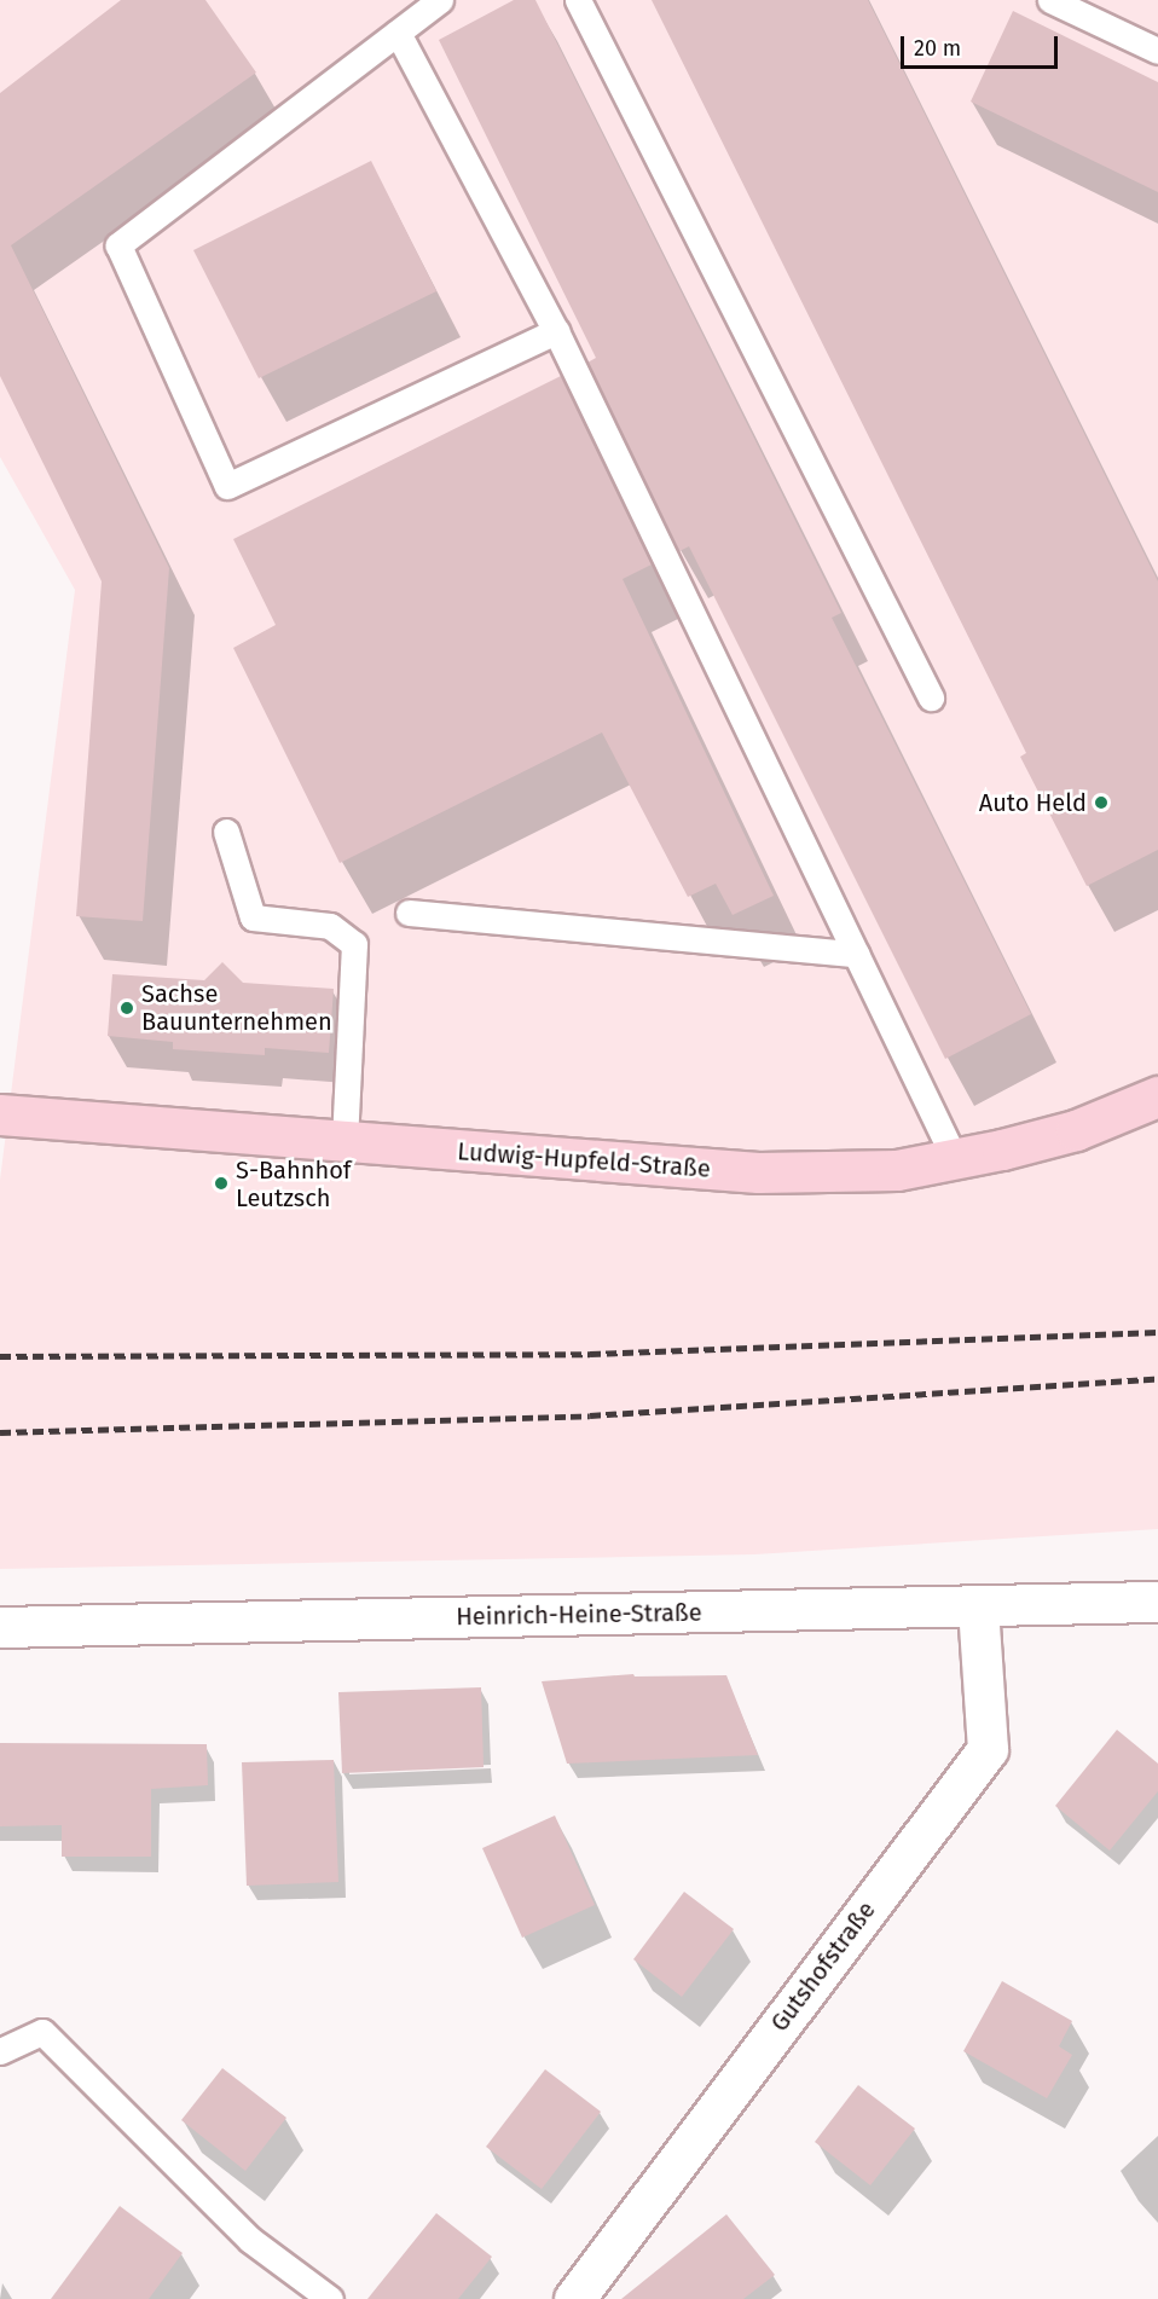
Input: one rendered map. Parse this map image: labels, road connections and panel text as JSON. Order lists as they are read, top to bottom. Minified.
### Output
{"streets":{"main road":["Ludwig-Hupfeld-Straße"],"street":["Heinrich-Heine-Straße","Gutshofstraße"]},"crossings":[["Heinrich-Heine-Straße","Gutshofstraße"]],"places":["Auto Held","Sachse Bauunternehmen","S-Bahnhof Leutzsch"],"scale_bar":"20 m"}
